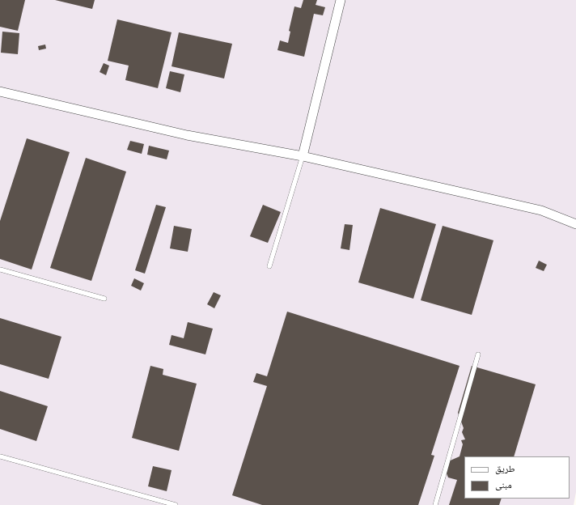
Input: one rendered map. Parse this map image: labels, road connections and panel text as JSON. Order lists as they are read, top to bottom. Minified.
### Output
{"legend":["طريق","مبنى"]}
